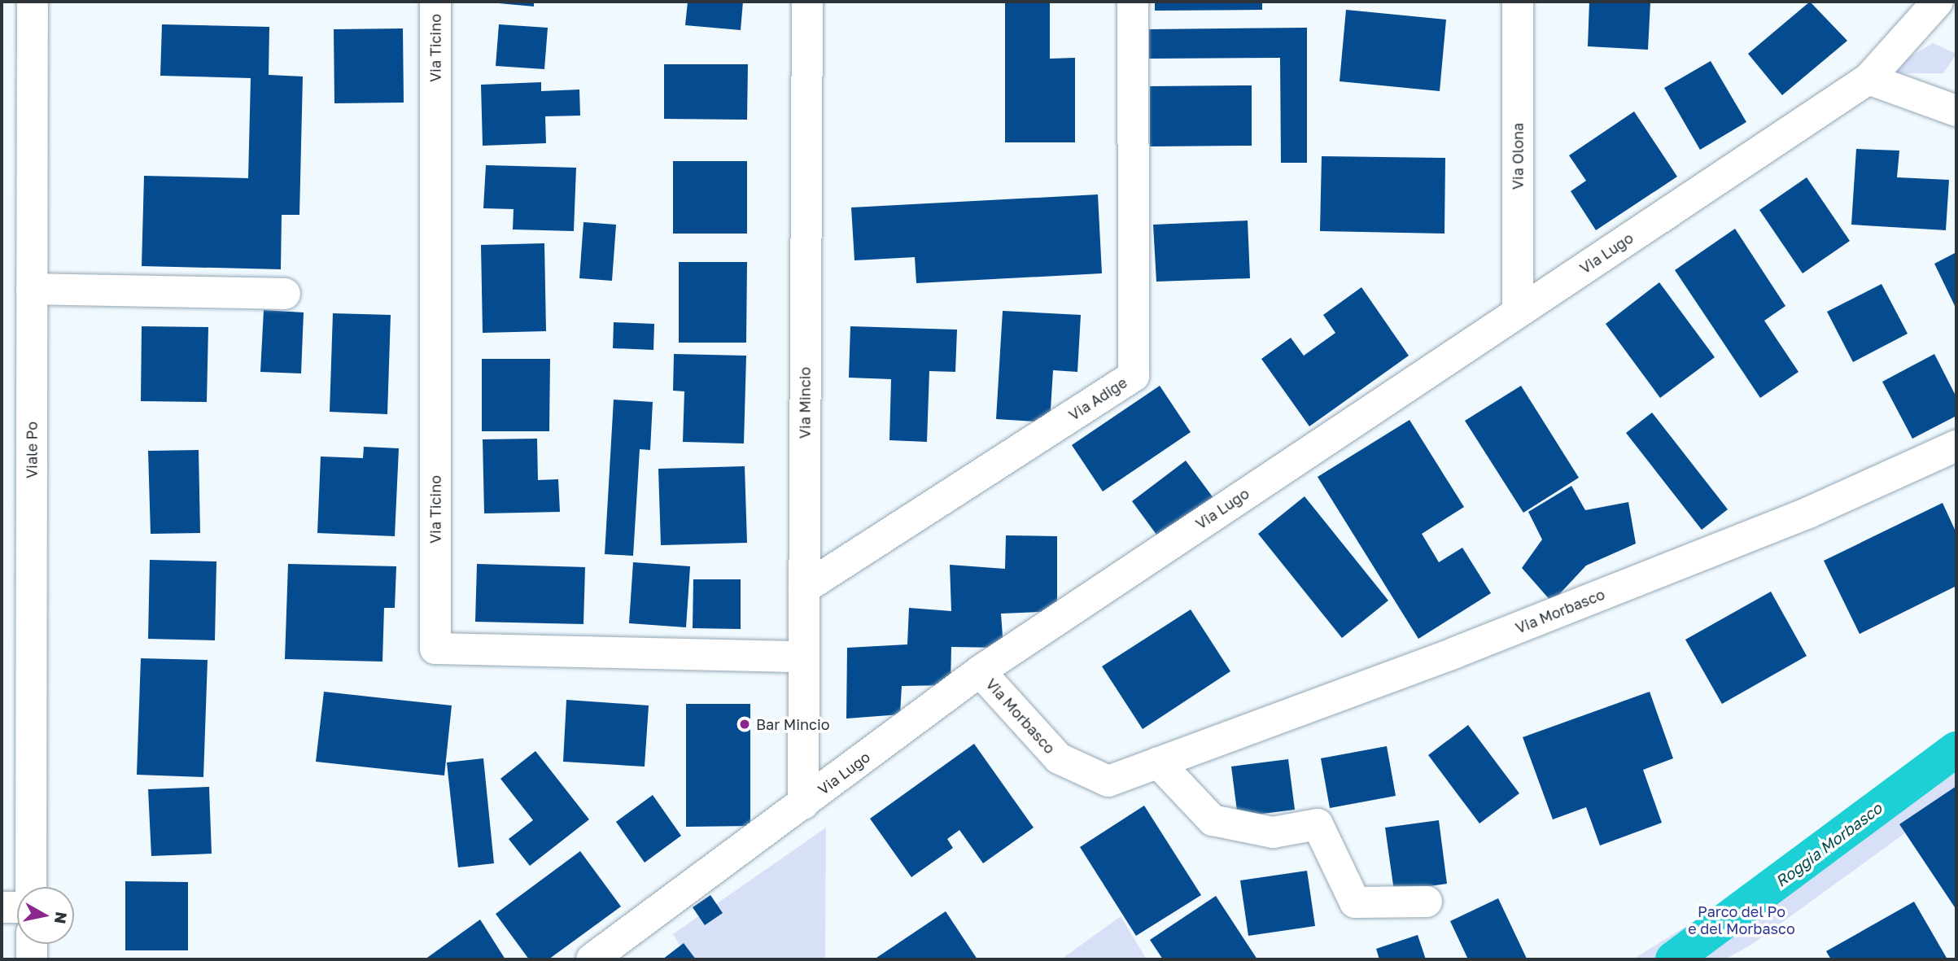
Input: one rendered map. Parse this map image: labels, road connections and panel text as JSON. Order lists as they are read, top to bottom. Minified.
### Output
{"streets":{"street":["Via Ticino","Via Olona","Via Lugo","Via Adige","Via Mincio","Viale Po","Via Morbasco"]},"crossings":[["Via Ticino","Via Mincio"],["Via Olona","Via Lugo"],["Via Lugo","Via Mincio"],["Via Lugo","Via Morbasco"],["Via Adige","Via Mincio"]],"water":["Roggia Morbasco"],"parks":["Parco del Po e del Morbasco"],"places":["Bar Mincio"],"north":"right"}
